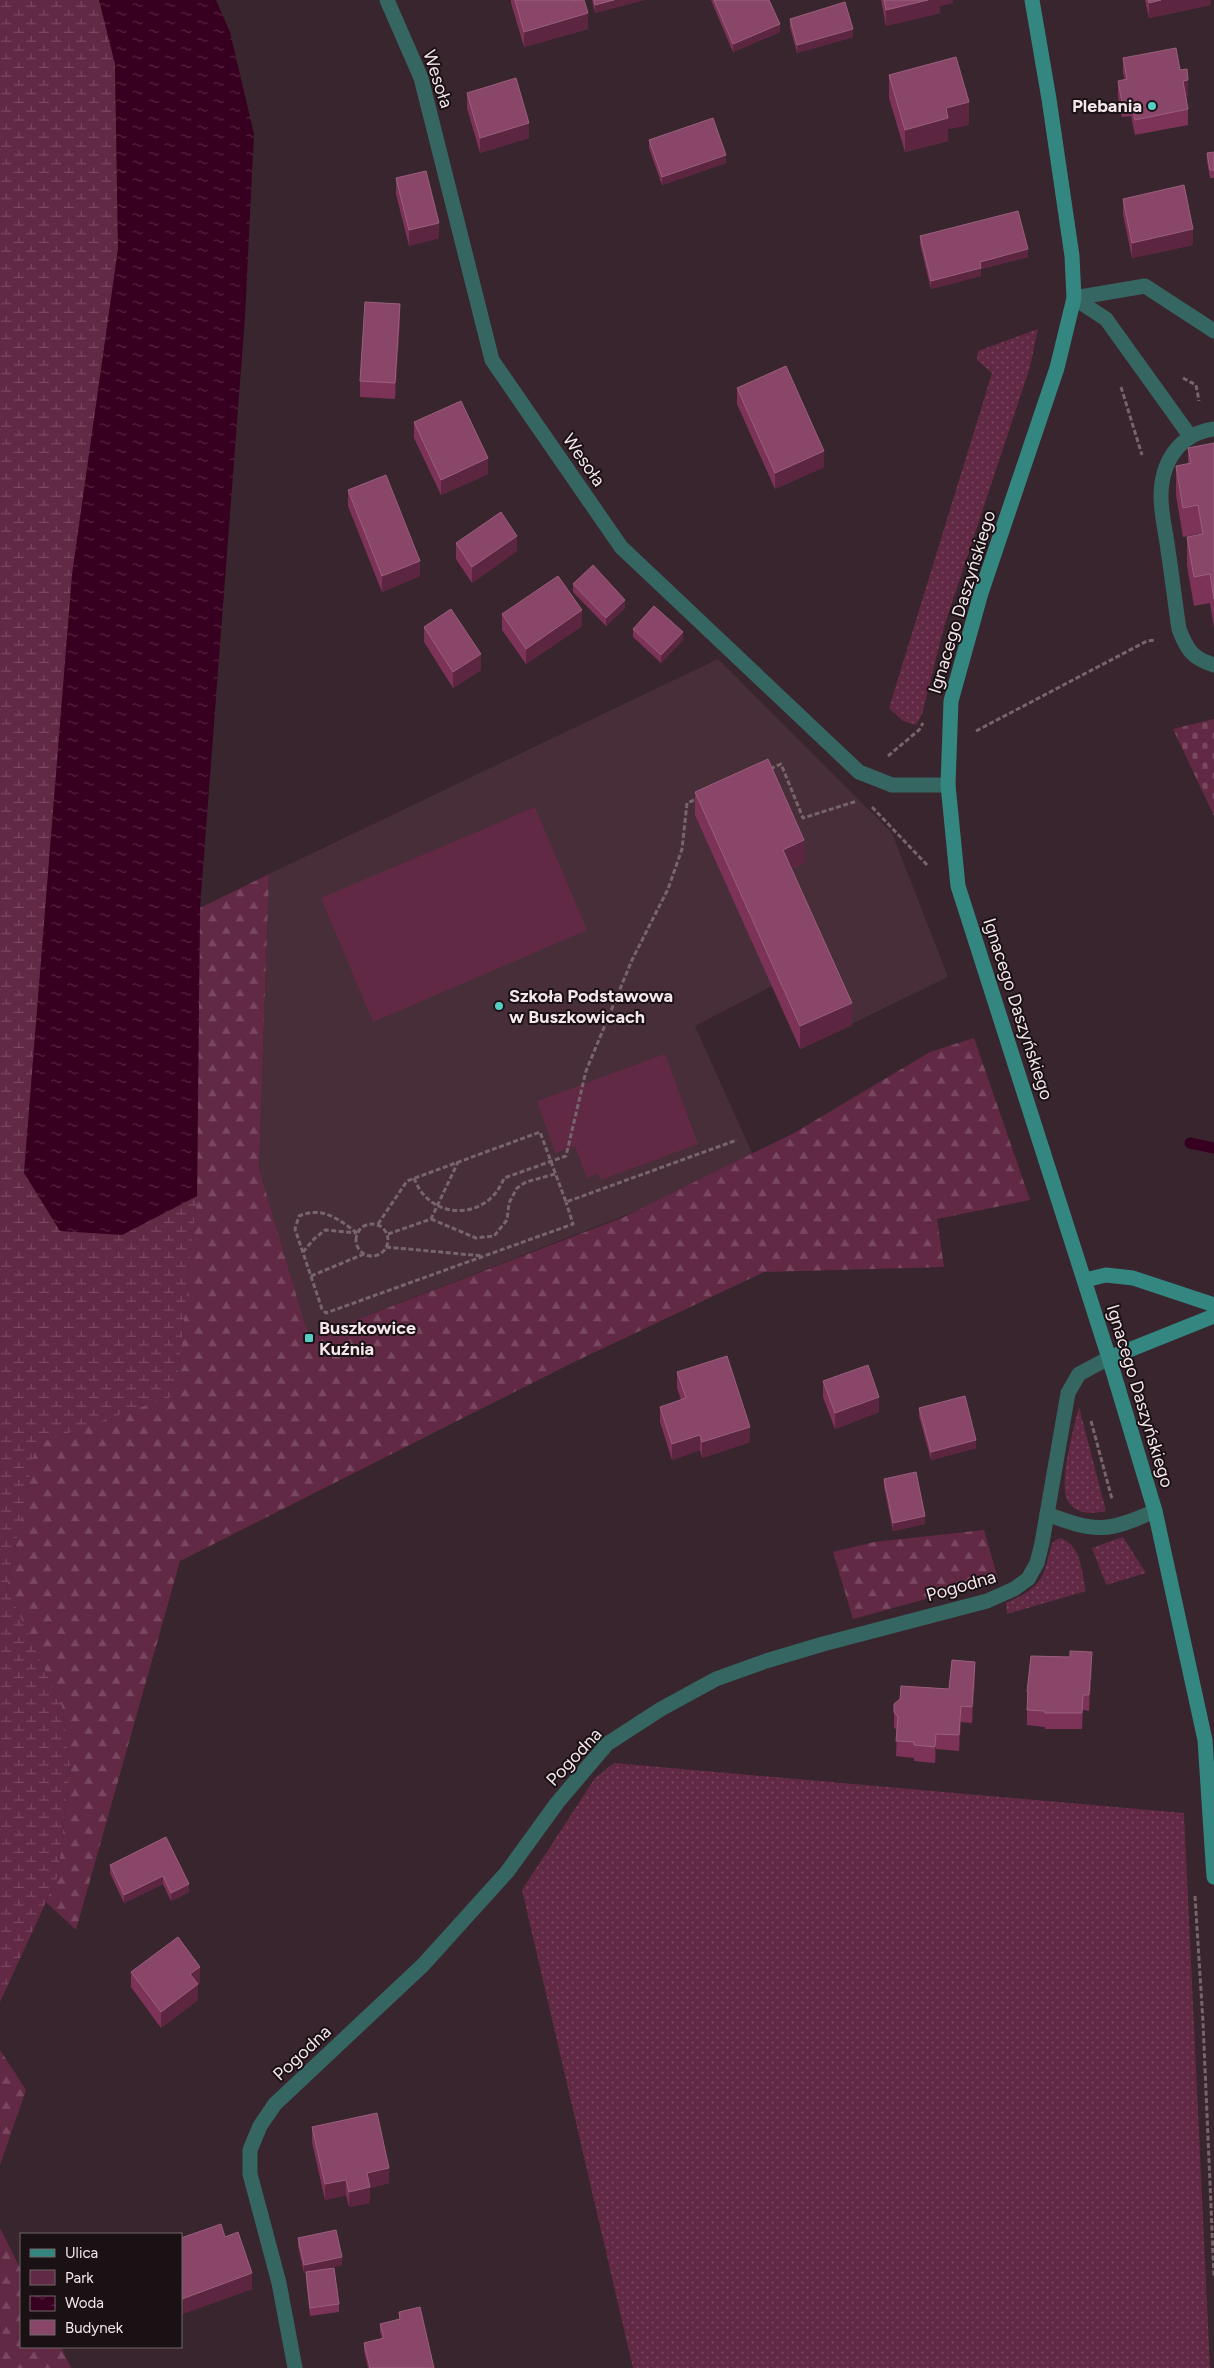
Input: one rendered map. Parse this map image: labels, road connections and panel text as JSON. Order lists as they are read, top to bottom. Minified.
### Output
{"streets":{"street":["Wesoła","Ignacego Daszyńskiego","Pogodna"]},"crossings":[["Wesoła","Ignacego Daszyńskiego"],["Ignacego Daszyńskiego","Pogodna"]],"places":{"other":["Plebania","Szkoła Podstawowa w Buszkowicach"],"transit":["Buszkowice Kuźnia"]},"legend":["Ulica","Park","Woda","Budynek"]}
